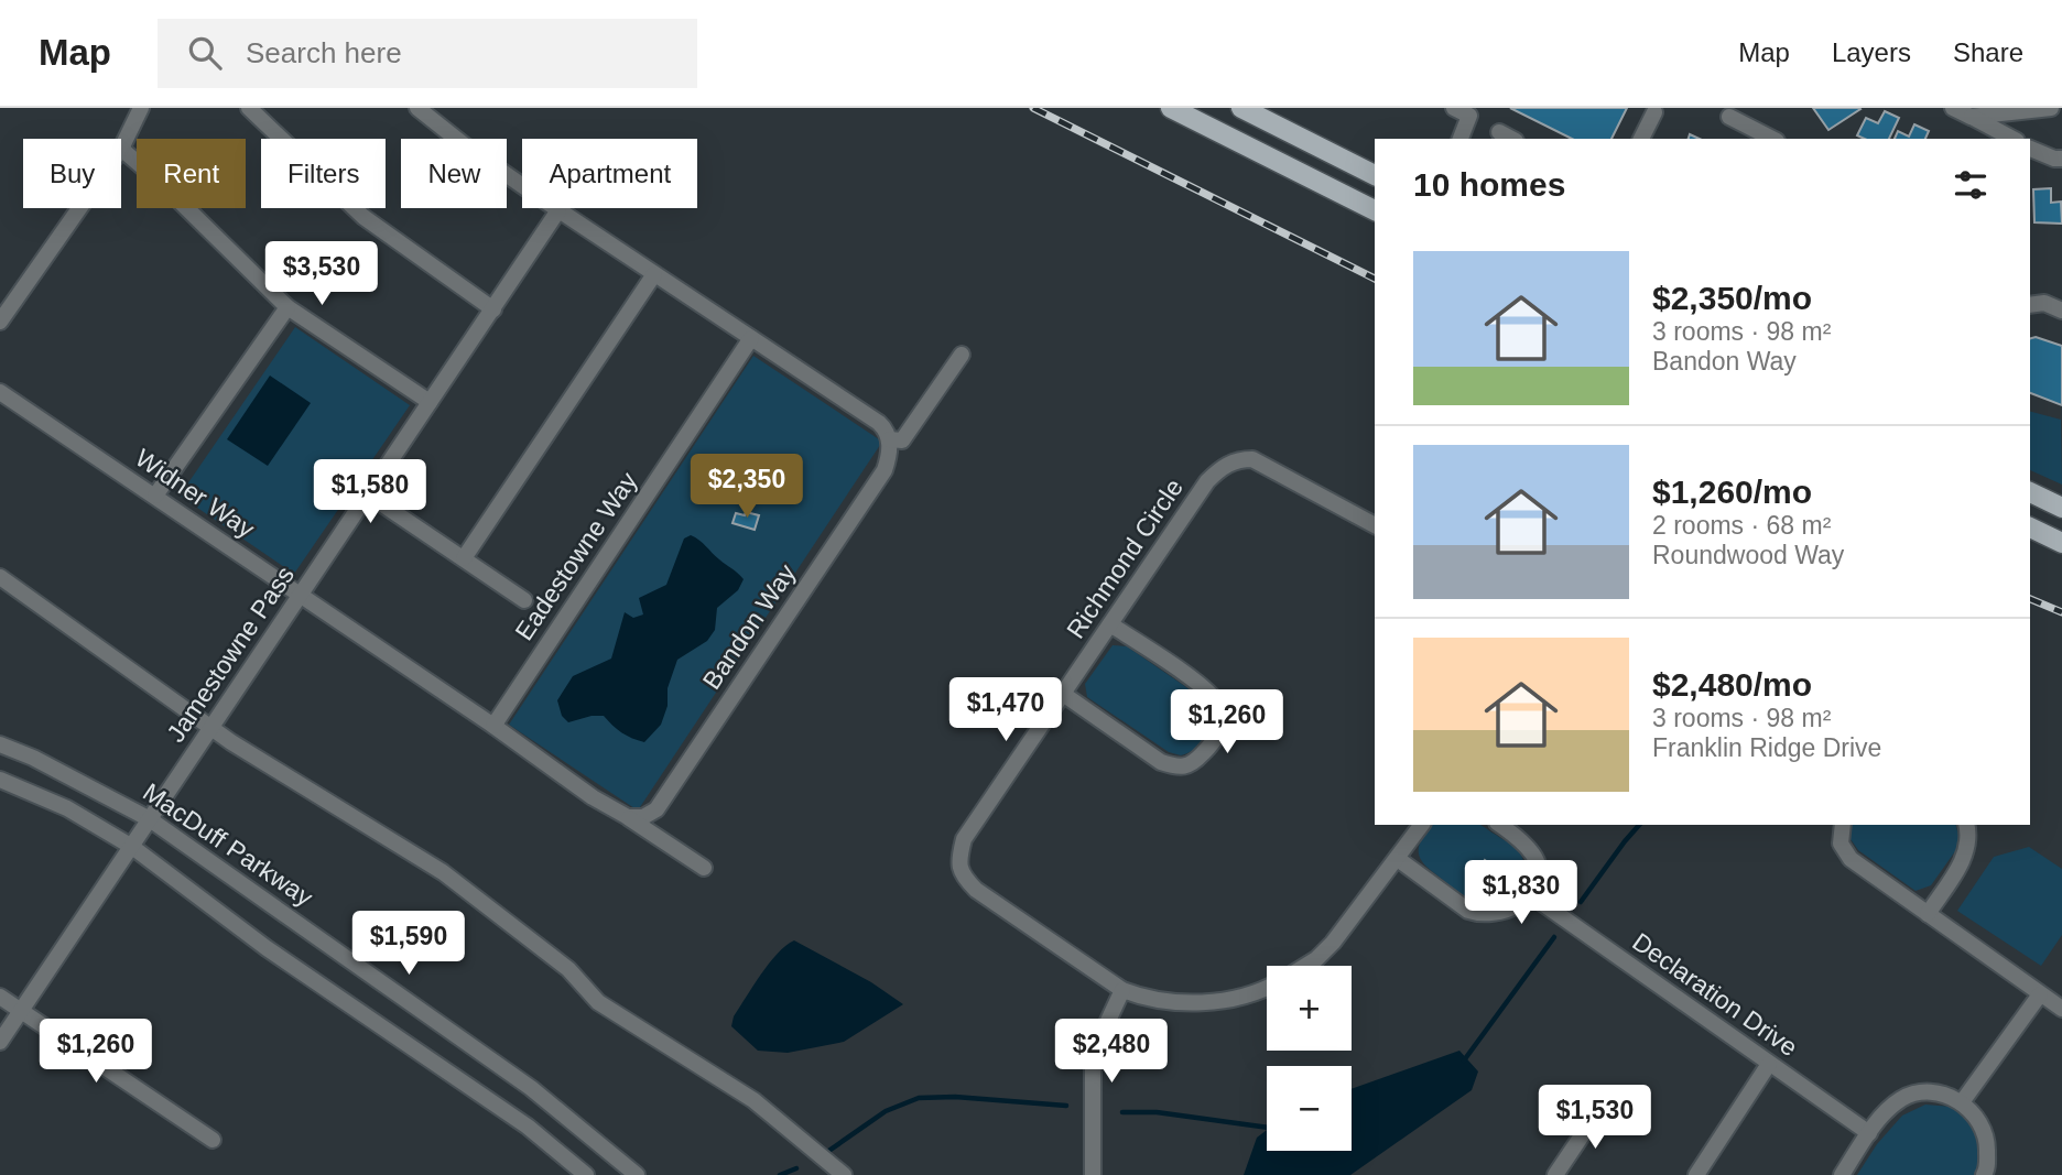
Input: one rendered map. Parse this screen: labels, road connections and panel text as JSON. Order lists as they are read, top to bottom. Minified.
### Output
{"streets":{"street":["Widner Way","Eadestowne Way","Richmond Circle","Bandon Way","Jamestowne Pass","MacDuff Parkway","Declaration Drive"]},"crossings":[["Widner Way","Jamestowne Pass"],["Jamestowne Pass","MacDuff Parkway"]],"page":{"header":"Map","search":"Search here","nav":["Map","Layers","Share"],"chip":["Buy","Rent","Filters","New","Apartment"],"heading":"10 homes","list":[{"name":"$2,350/mo","note":"3 rooms · 98 m² · Bandon Way"},{"name":"$1,260/mo","note":"2 rooms · 68 m² · Roundwood Way"},{"name":"$2,480/mo","note":"3 rooms · 98 m² · Franklin Ridge Drive"}],"price":["$3,530","$2,350","$1,580","$1,470","$1,260","$1,830","$1,590","$1,260","$2,480","$1,530"],"map_buttons":["+","−"]}}
